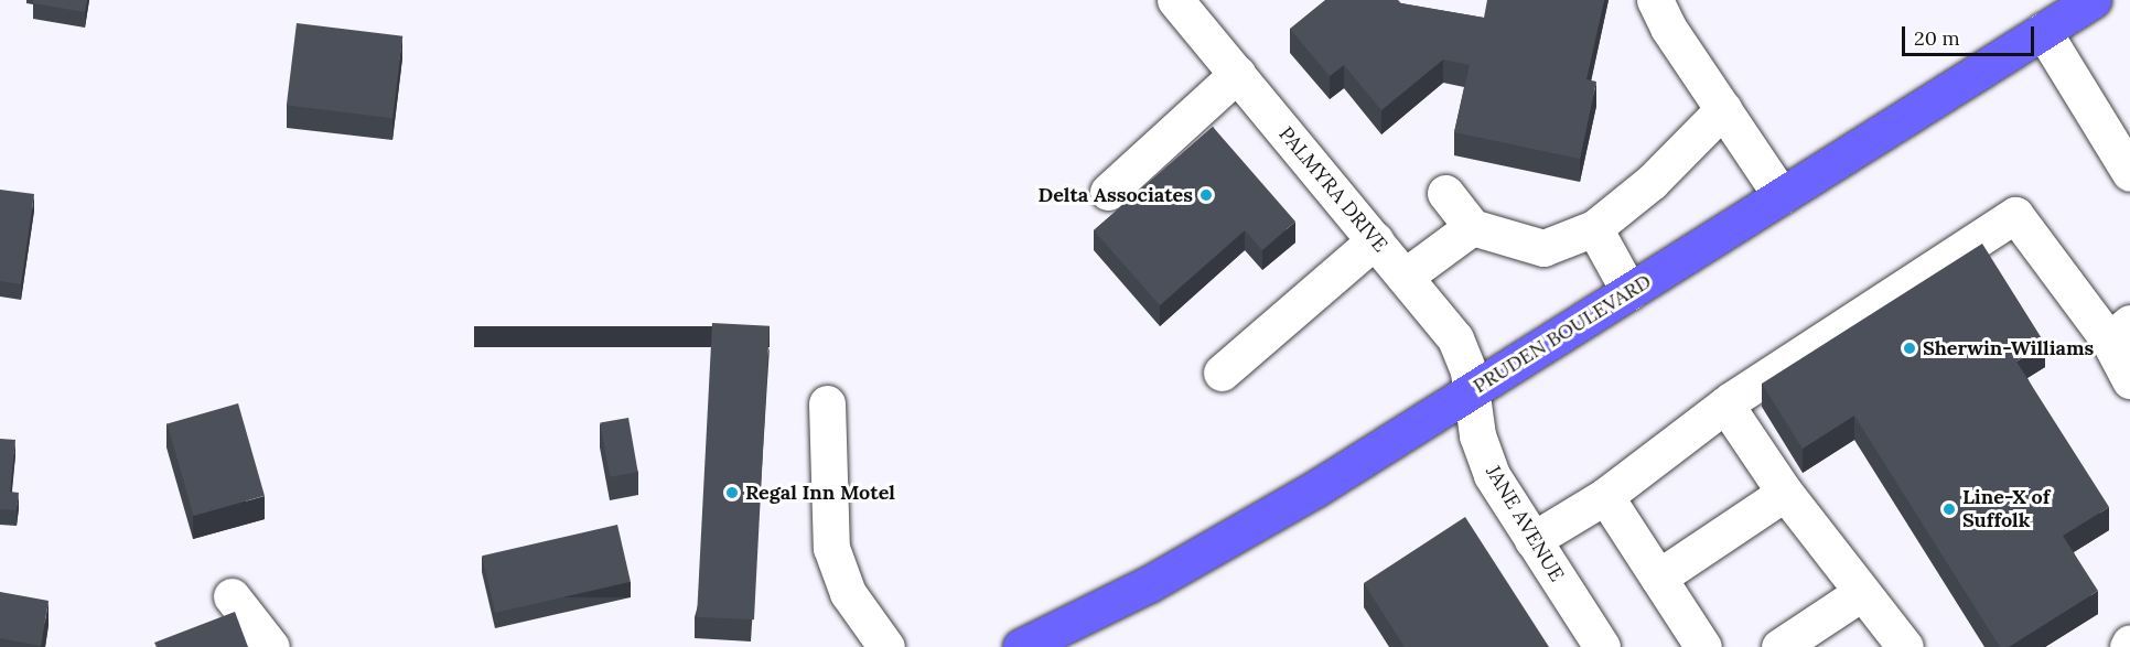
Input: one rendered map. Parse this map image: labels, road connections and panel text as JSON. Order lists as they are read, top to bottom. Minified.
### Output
{"streets":{"main road":["PRUDEN BOULEVARD"],"street":["PALMYRA DRIVE","JANE AVENUE"]},"crossings":[["PALMYRA DRIVE","PRUDEN BOULEVARD"],["PALMYRA DRIVE","JANE AVENUE"],["PRUDEN BOULEVARD","JANE AVENUE"]],"places":["Delta Associates","Sherwin-Williams","Regal Inn Motel","Line-X of Suffolk"],"scale_bar":"20 m"}
